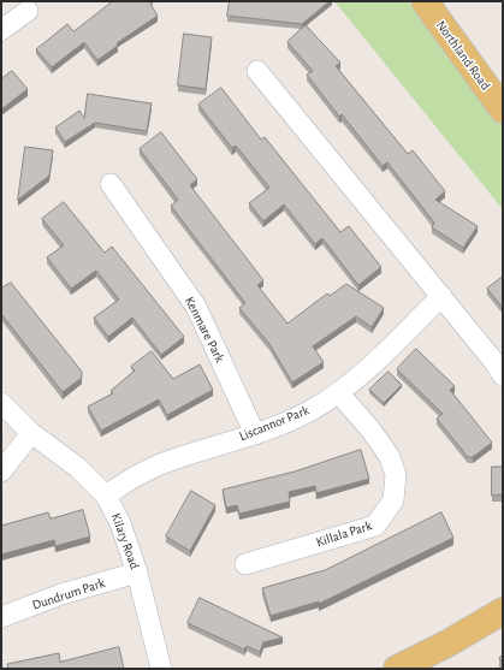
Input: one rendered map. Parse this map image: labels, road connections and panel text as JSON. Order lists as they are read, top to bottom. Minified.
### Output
{"streets":{"main road":["Northland Road"],"street":["Kenmare Park","Liscannor Park","Killala Park","Kilary Road","Dundrum Park"]},"crossings":[["Kenmare Park","Liscannor Park"],["Liscannor Park","Killala Park"],["Liscannor Park","Kilary Road"],["Kilary Road","Dundrum Park"]]}
